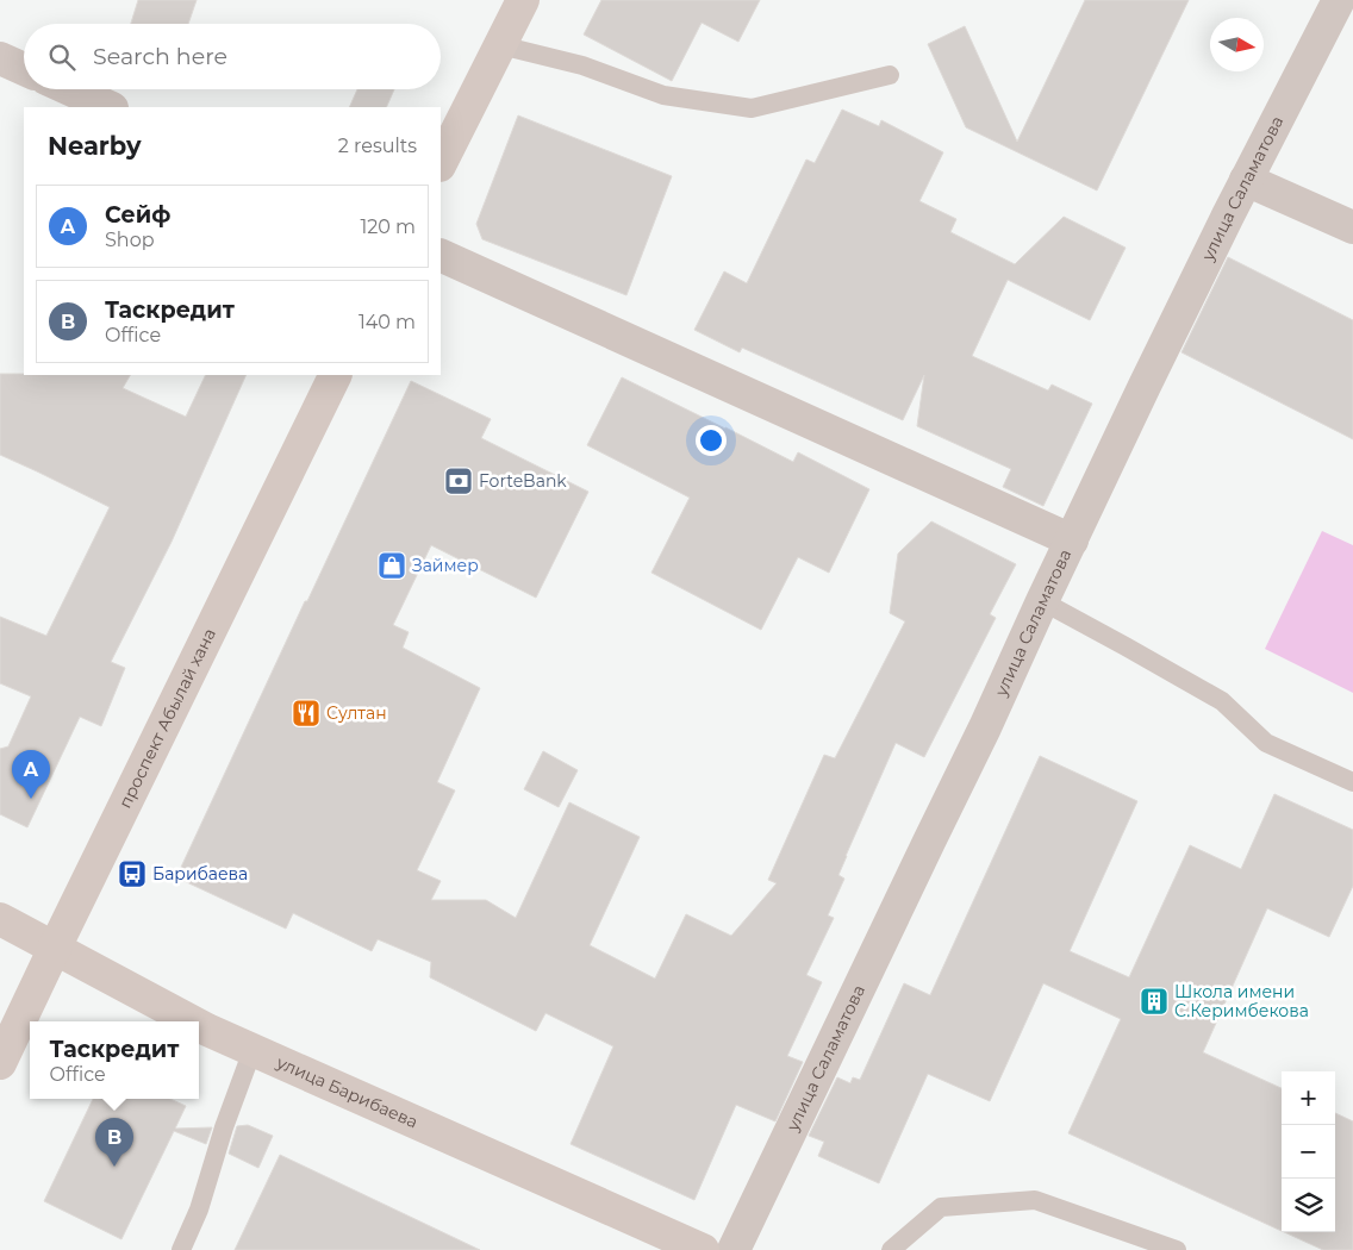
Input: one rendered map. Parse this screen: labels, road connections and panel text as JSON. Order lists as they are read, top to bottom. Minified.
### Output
{"streets":{"main road":["проспект Абылай хана","улица Барибаева"],"street":["улица Саламатова"]},"crossings":[["проспект Абылай хана","улица Барибаева"]],"places":{"bank":["ForteBank"],"shop":["Займер"],"restaurant":["Султан"],"bus stop":["Барибаева"],"building":["Школа имени С.Керимбекова"]},"north":"right","page":{"search":"Search here","heading":["Nearby","2 results"],"list":[{"mark":"A","name":"Сейф","note":"Shop","value":"120 m"},{"mark":"B","name":"Таскредит","note":"Office","value":"140 m"}],"pins":["A","B"],"popup":["Таскредит","Office"],"map_buttons":["+","−"]}}
